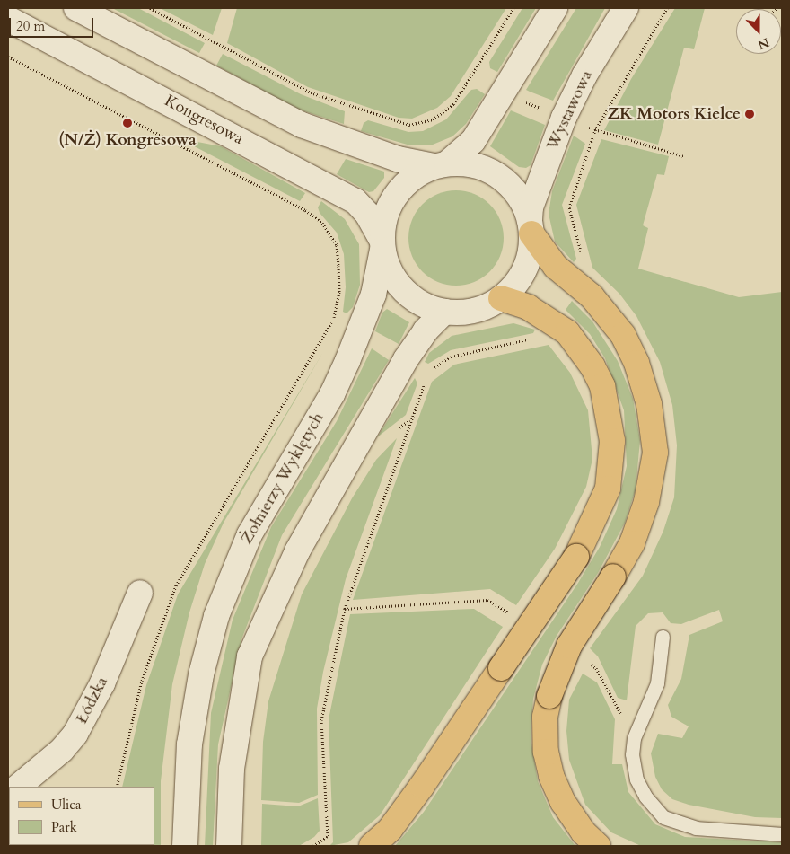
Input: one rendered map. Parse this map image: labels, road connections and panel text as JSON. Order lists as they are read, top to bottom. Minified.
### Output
{"streets":{"street":["Wystawowa","Kongresowa","Żołnierzy Wyklętych","Łódzka"]},"crossings":[["Wystawowa","Kongresowa"],["Wystawowa","Żołnierzy Wyklętych"],["Kongresowa","Żołnierzy Wyklętych"]],"places":["ZK Motors Kielce","(N/Ż) Kongresowa"],"legend":["Ulica","Park"],"scale_bar":"20 m","north":"bottom"}
